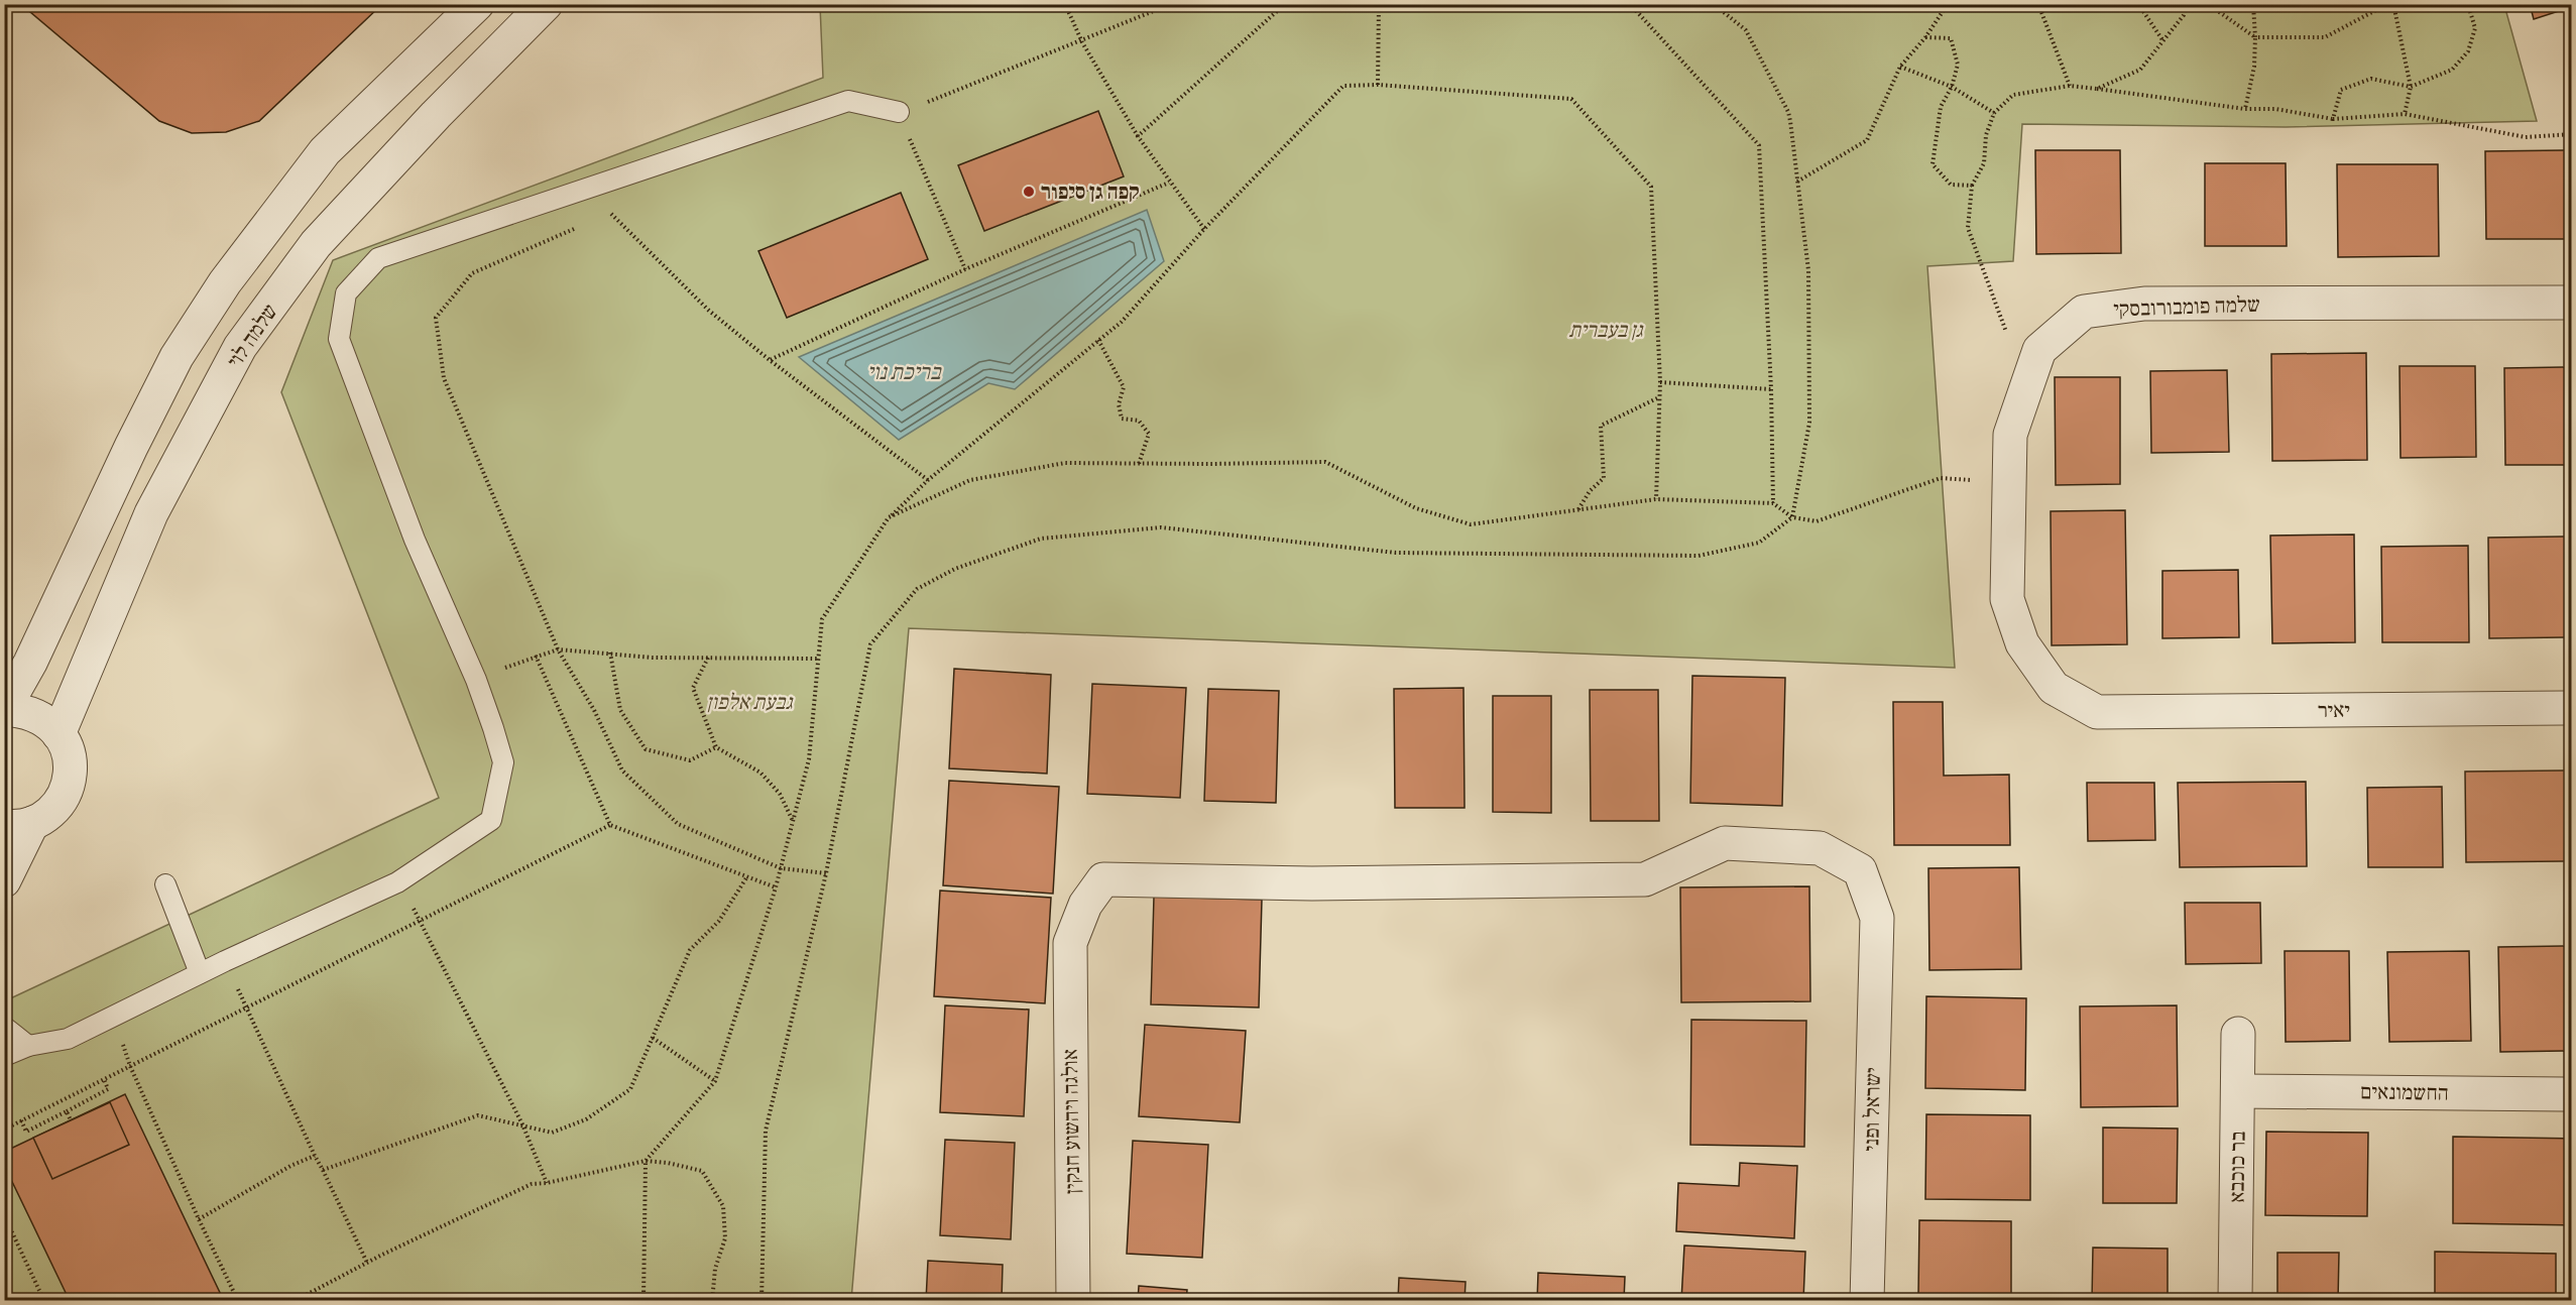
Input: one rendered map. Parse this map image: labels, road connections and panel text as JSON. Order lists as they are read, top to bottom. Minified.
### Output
{"streets":{"street":["שלמה פומבורובסקי","שלמה לוי","יאיר","החשמונאים","ישראל ופני","אולגה ויהשוע חנקין","בר כוכבא"]},"crossings":[["שלמה פומבורובסקי","יאיר"],["החשמונאים","בר כוכבא"],["ישראל ופני","אולגה ויהשוע חנקין"]],"water":["בריכת נוי"],"parks":["גן בעברית","גבעת אלפון"],"places":["קפה גן סיפור"]}
